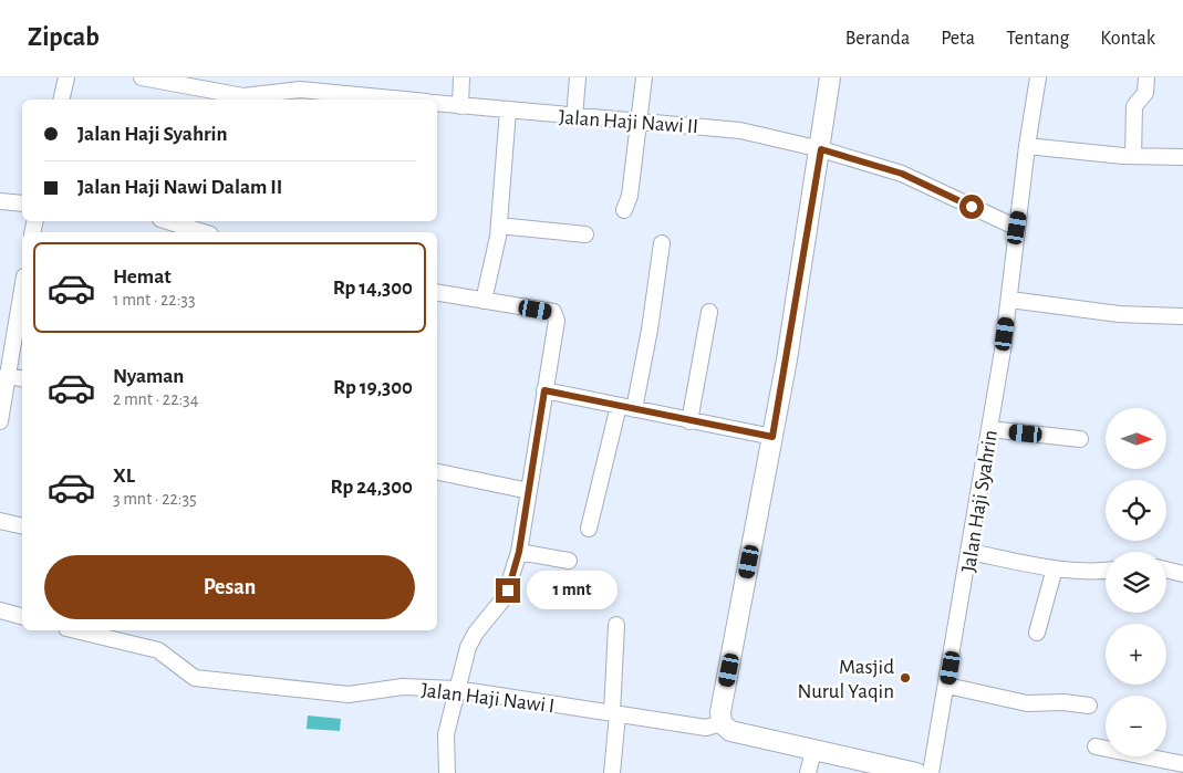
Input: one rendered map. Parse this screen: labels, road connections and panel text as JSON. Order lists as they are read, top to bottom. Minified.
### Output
{"streets":{"street":["Jalan Haji Nawi II","Jalan Haji Syahrin","Jalan Haji Nawi I"]},"places":["Masjid Nurul Yaqin"],"north":"right","page":{"header":"Zipcab","nav":["Beranda","Peta","Tentang","Kontak"],"banner":["Jalan Haji Syahrin","Jalan Haji Nawi Dalam II"],"list":[{"name":"Hemat","note":"1 mnt · 22:33","value":"Rp 14,300"},{"name":"Nyaman","note":"2 mnt · 22:34","value":"Rp 19,300"},{"name":"XL","note":"3 mnt · 22:35","value":"Rp 24,300"}],"map_buttons":["+","−"],"buttons":"Pesan","bubble":"1 mnt"}}
